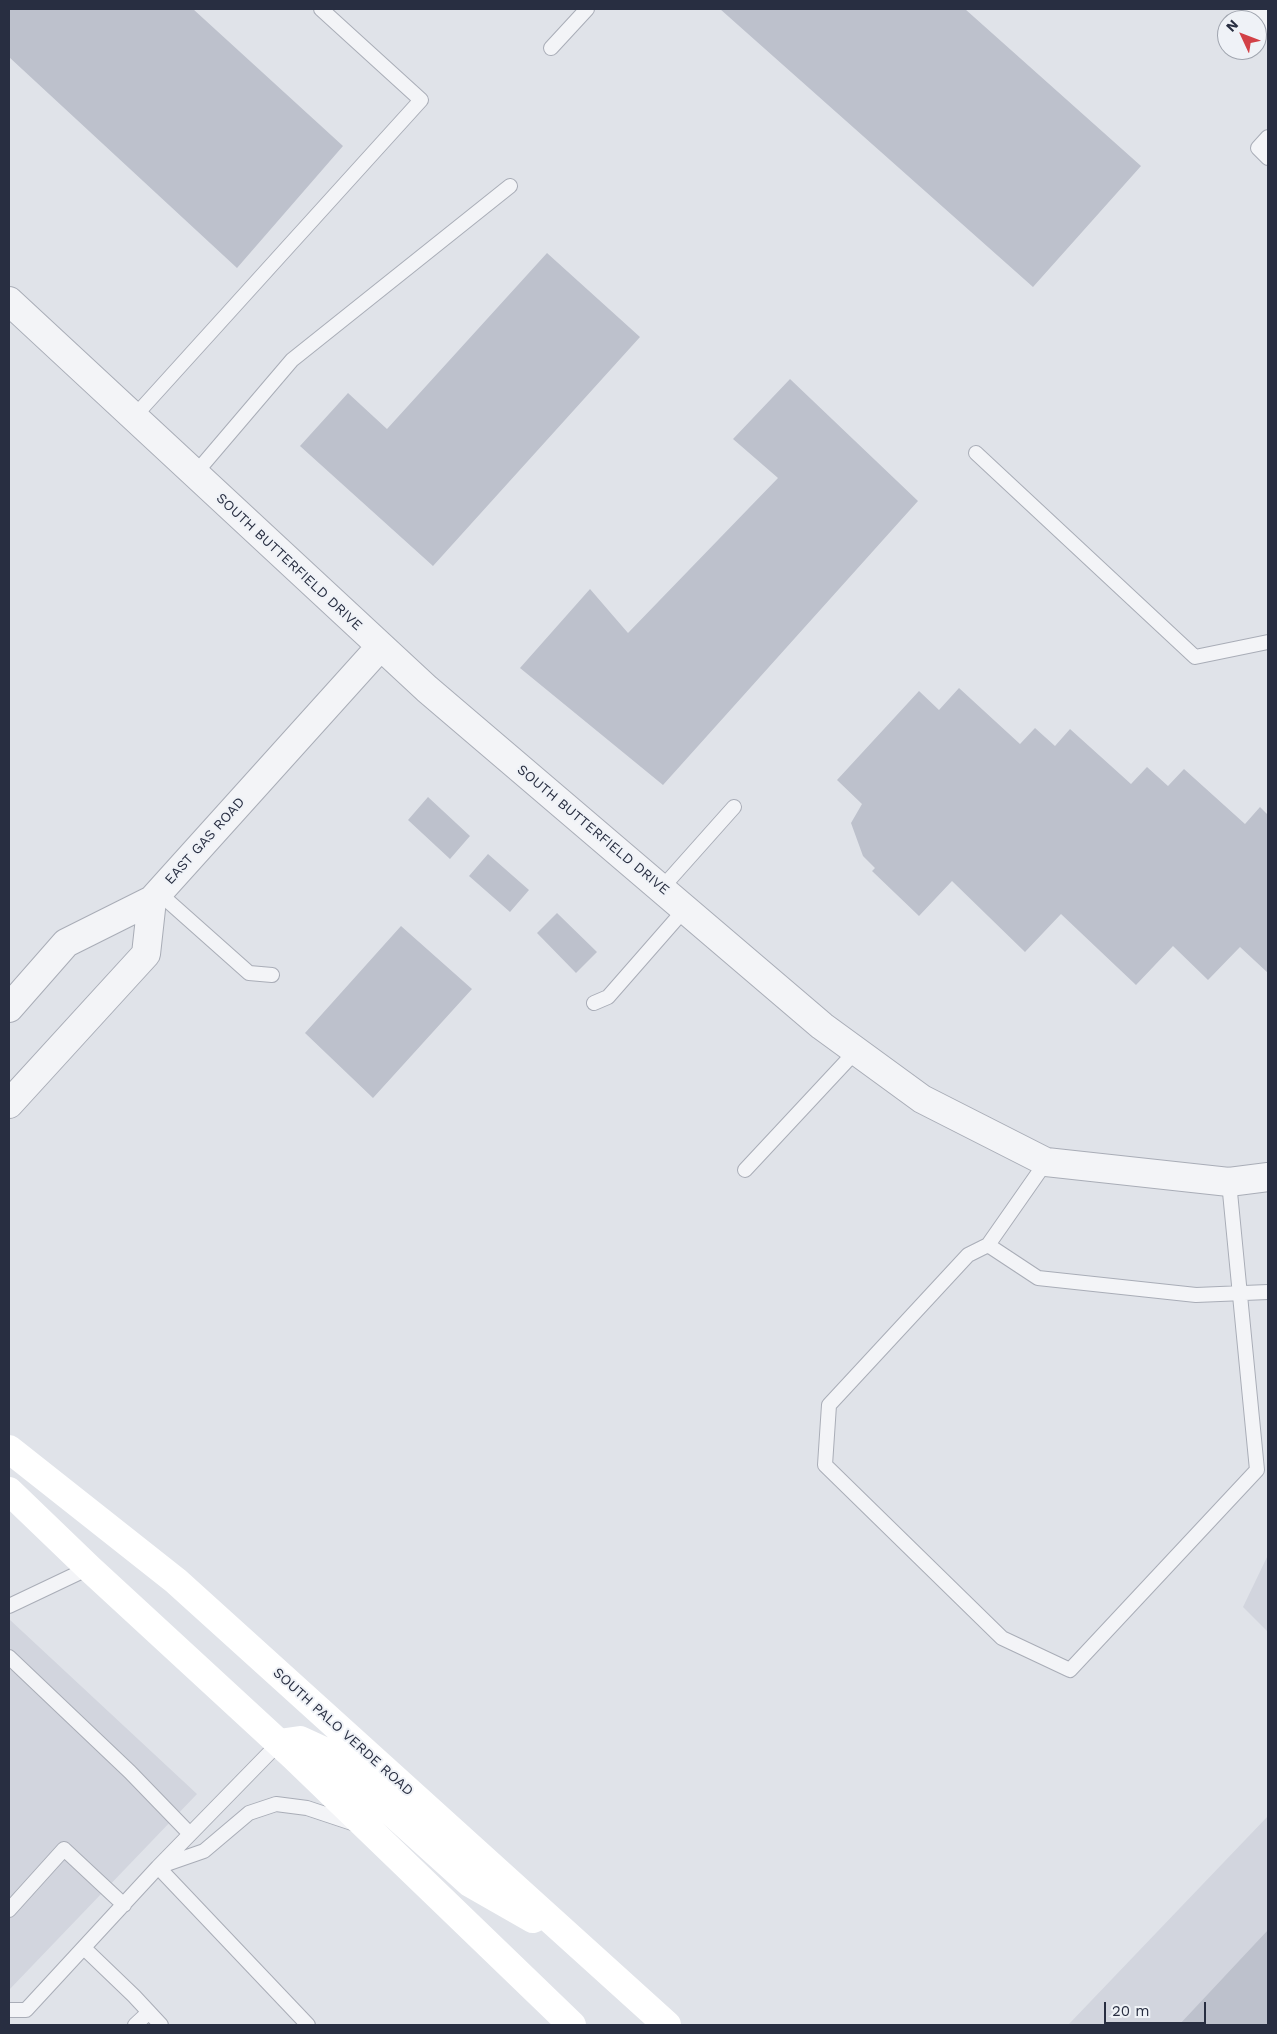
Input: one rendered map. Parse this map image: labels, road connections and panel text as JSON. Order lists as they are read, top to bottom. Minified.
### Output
{"streets":{"main road":["SOUTH PALO VERDE ROAD"],"street":["SOUTH BUTTERFIELD DRIVE","EAST GAS ROAD"]},"crossings":[["SOUTH BUTTERFIELD DRIVE","EAST GAS ROAD"]],"scale_bar":"20 m","north":"top left"}
